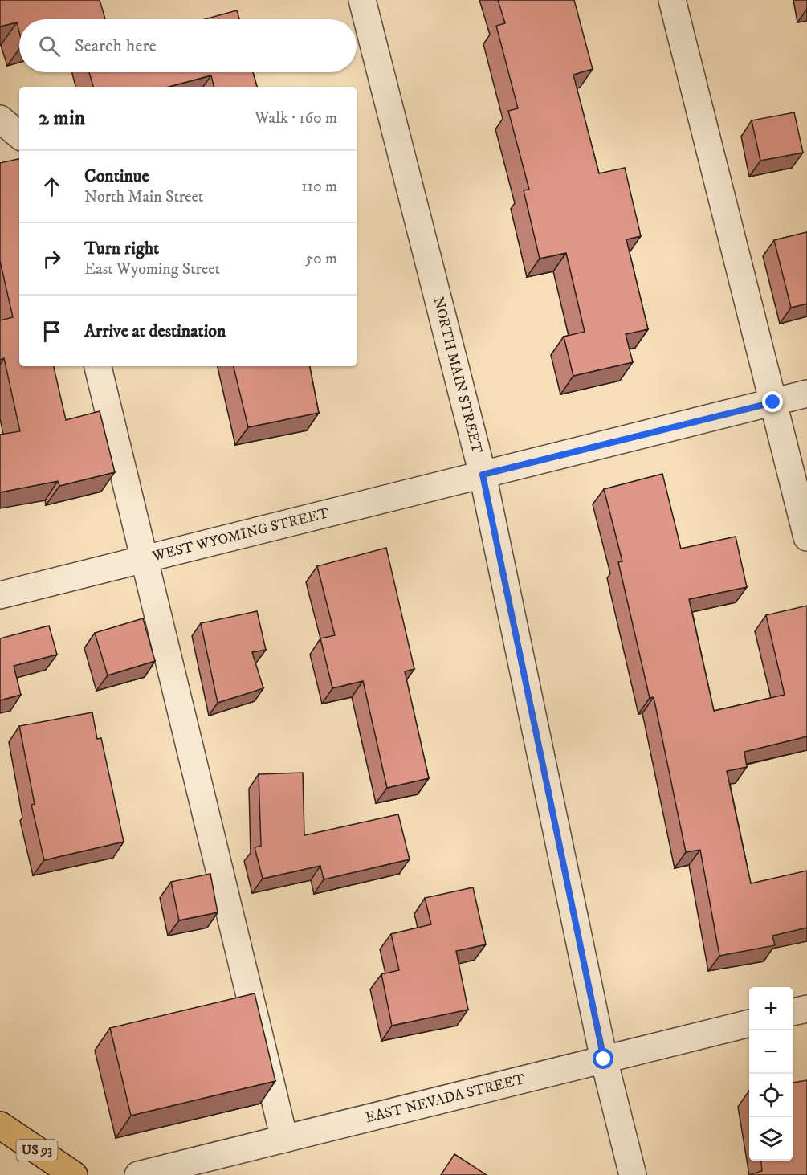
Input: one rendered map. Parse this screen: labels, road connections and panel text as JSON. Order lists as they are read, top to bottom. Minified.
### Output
{"streets":{"main road":["US 93"],"street":["NORTH MAIN STREET","WEST WYOMING STREET","EAST NEVADA STREET"]},"crossings":[["NORTH MAIN STREET","WEST WYOMING STREET"],["NORTH MAIN STREET","EAST NEVADA STREET"]],"page":{"search":"Search here","heading":["2 min","Walk · 160 m"],"list":[["Continue","North Main Street","110 m"],["Turn right","East Wyoming Street","50 m"],"Arrive at destination"],"map_buttons":["+","−"]}}
